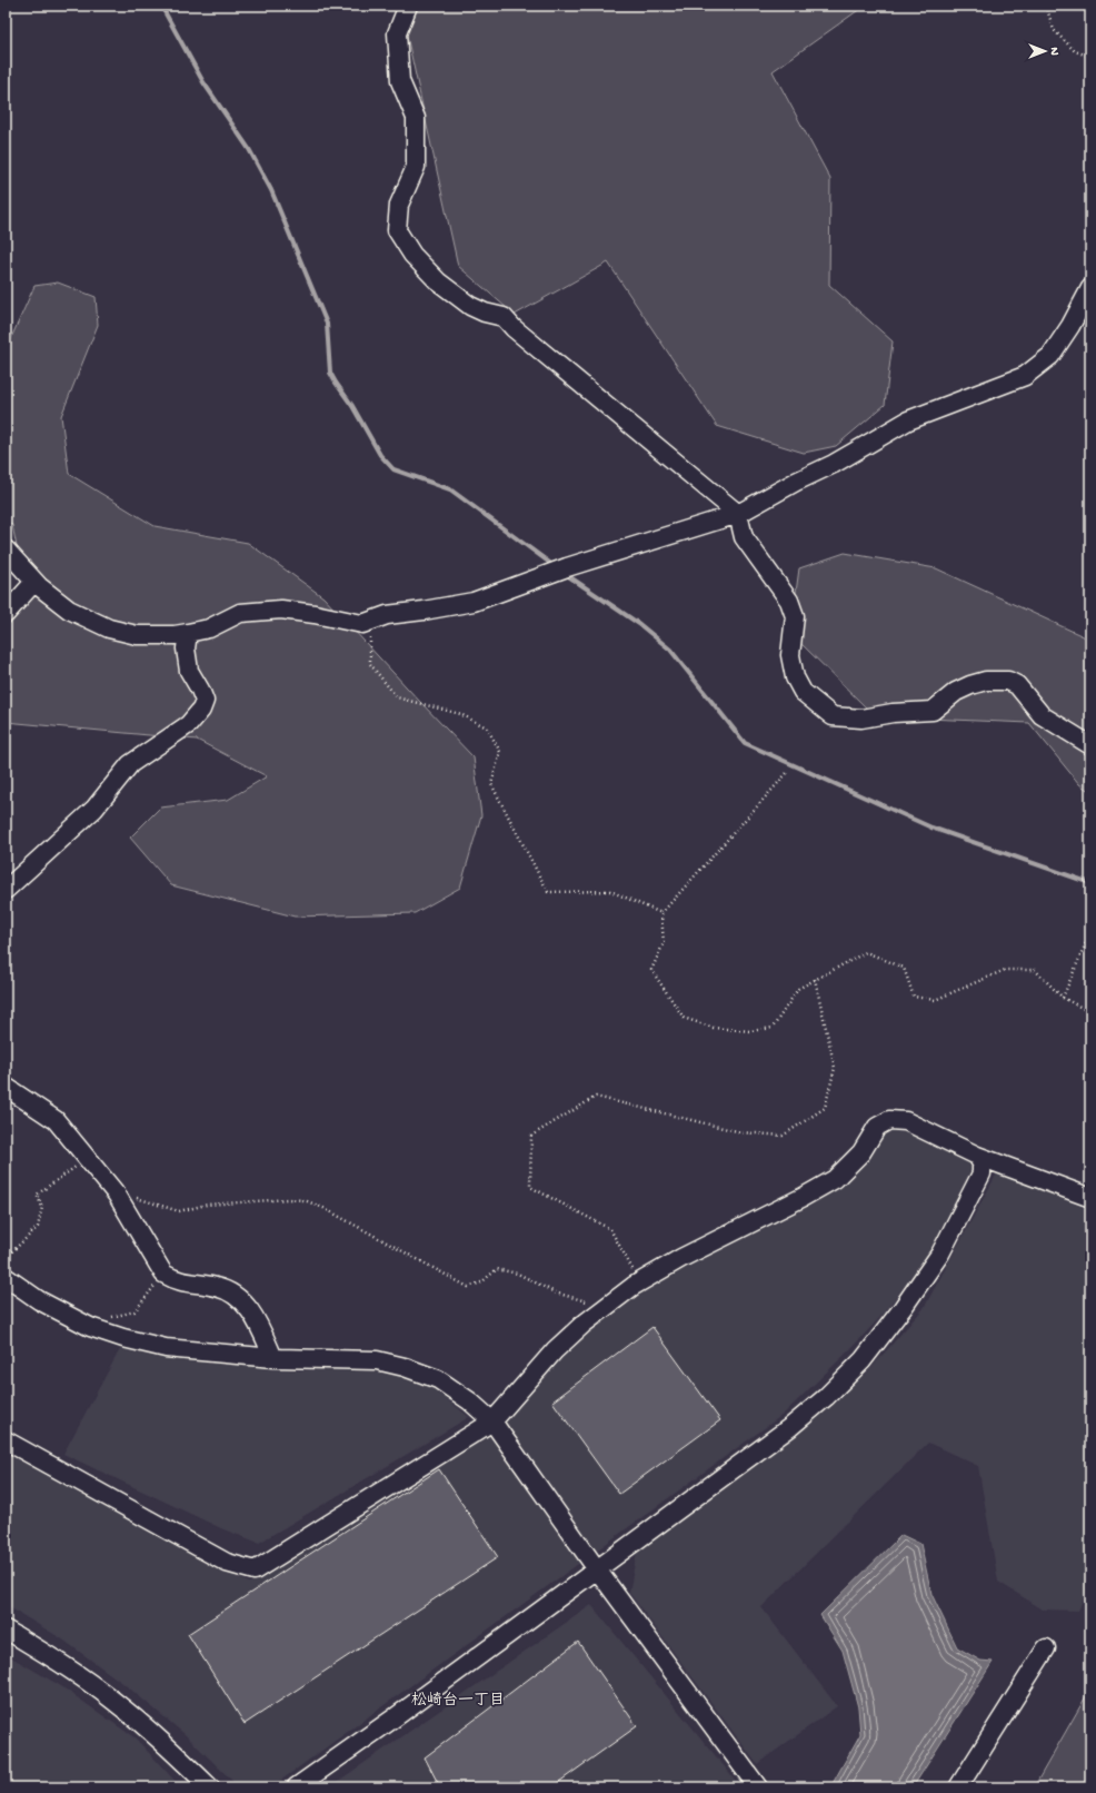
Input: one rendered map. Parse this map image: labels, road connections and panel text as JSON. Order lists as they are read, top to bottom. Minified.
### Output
{"districts":["松崎台一丁目"],"north":"right"}
